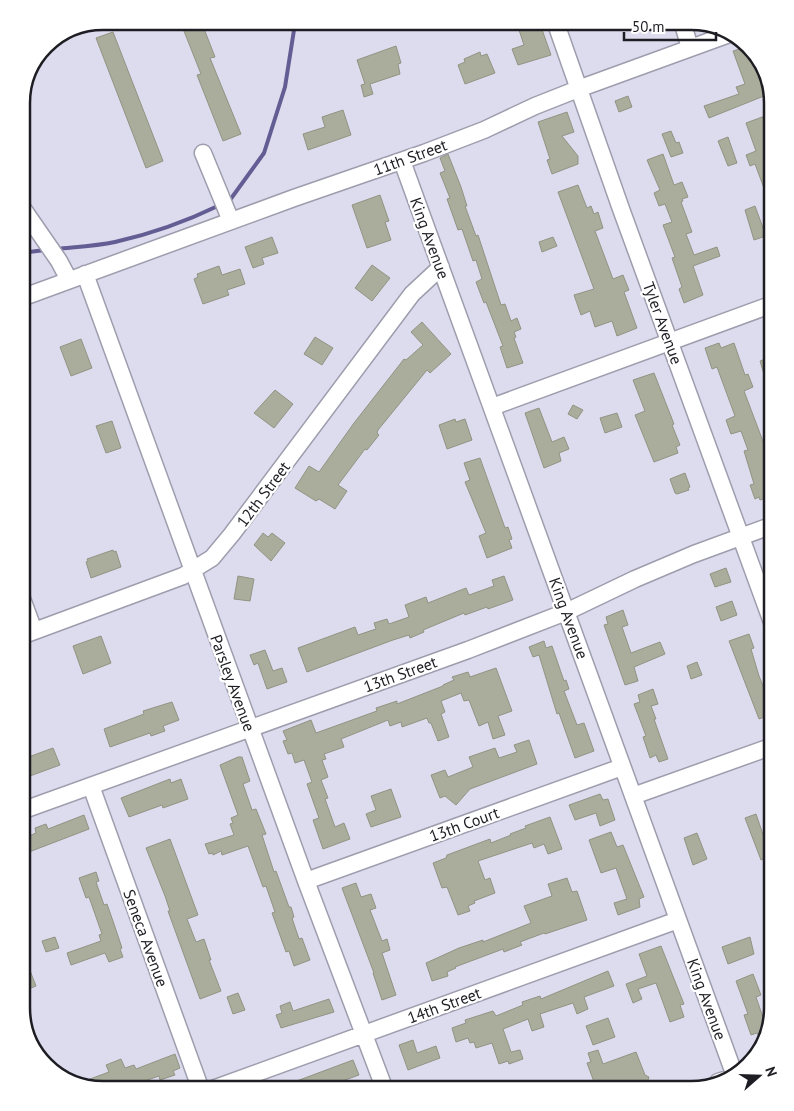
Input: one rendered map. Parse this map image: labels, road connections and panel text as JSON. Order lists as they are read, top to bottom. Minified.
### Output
{"streets":{"street":["11th Street","King Avenue","Tyler Avenue","12th Street","13th Street","Parsley Avenue","13th Court","Seneca Avenue","14th Street"]},"crossings":[["11th Street","King Avenue"],["11th Street","Tyler Avenue"],["11th Street","Parsley Avenue"],["King Avenue","12th Street"],["King Avenue","13th Street"],["King Avenue","13th Court"],["King Avenue","14th Street"],["Tyler Avenue","13th Street"],["12th Street","Parsley Avenue"],["13th Street","Parsley Avenue"],["13th Street","Seneca Avenue"],["Parsley Avenue","13th Court"],["Parsley Avenue","14th Street"]],"scale_bar":"50 m","north":"right"}
